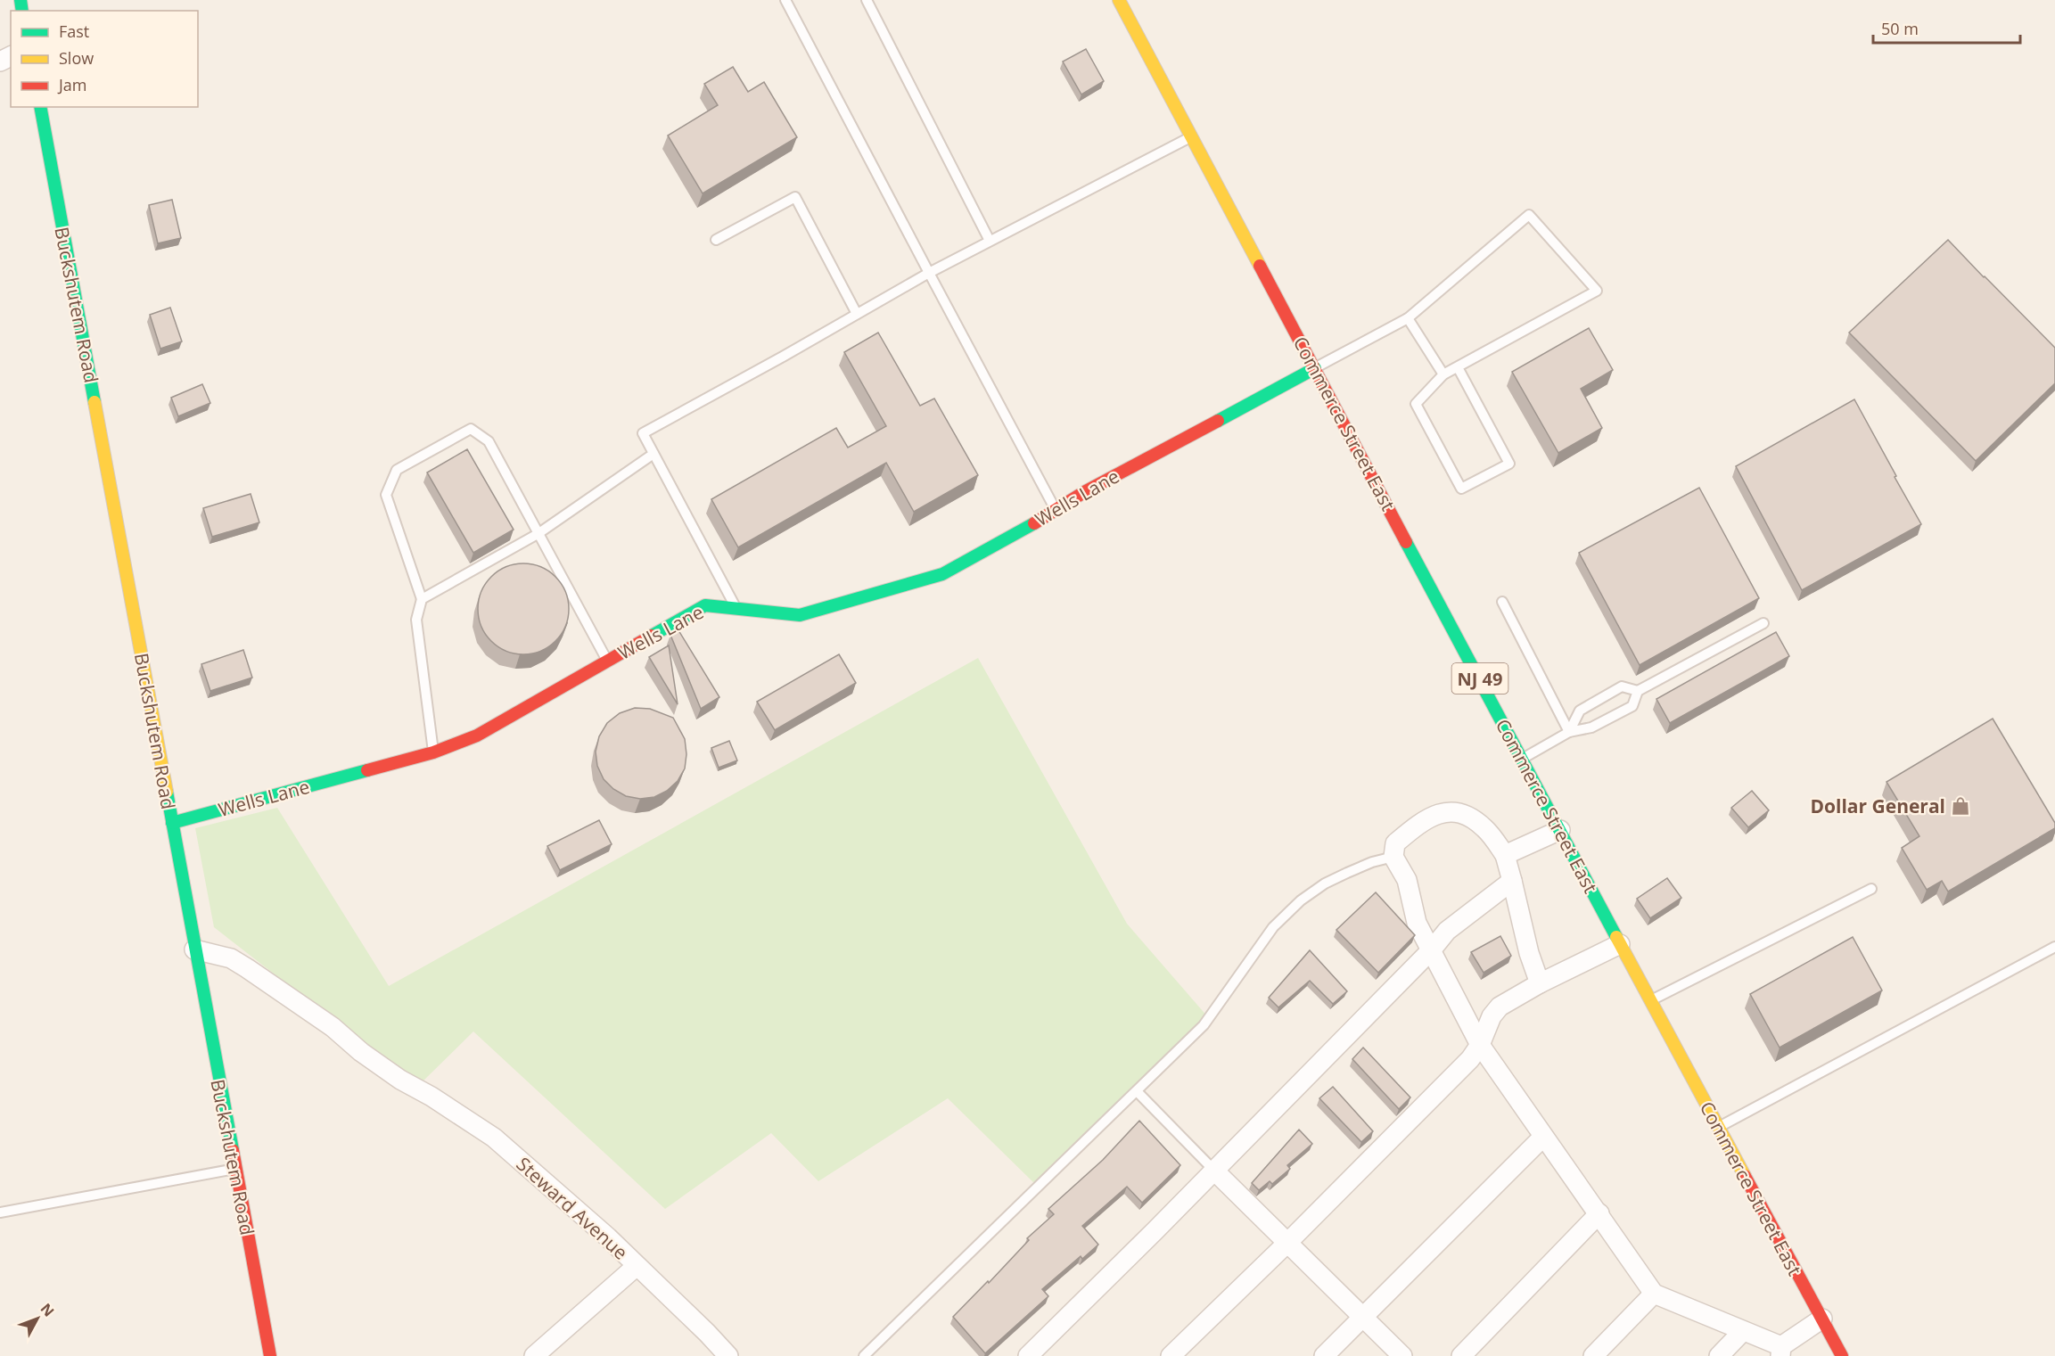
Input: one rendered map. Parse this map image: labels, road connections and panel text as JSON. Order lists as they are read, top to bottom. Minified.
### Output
{"streets":{"main road":["Buckshutem Road","Commerce Street East","Wells Lane","NJ 49"],"street":["Steward Avenue"]},"crossings":[["Buckshutem Road","Wells Lane"],["Buckshutem Road","Steward Avenue"],["Commerce Street East","Wells Lane"]],"places":{"shop":["Dollar General"]},"legend":["Fast","Slow","Jam"],"scale_bar":"50 m","north":"top right"}
